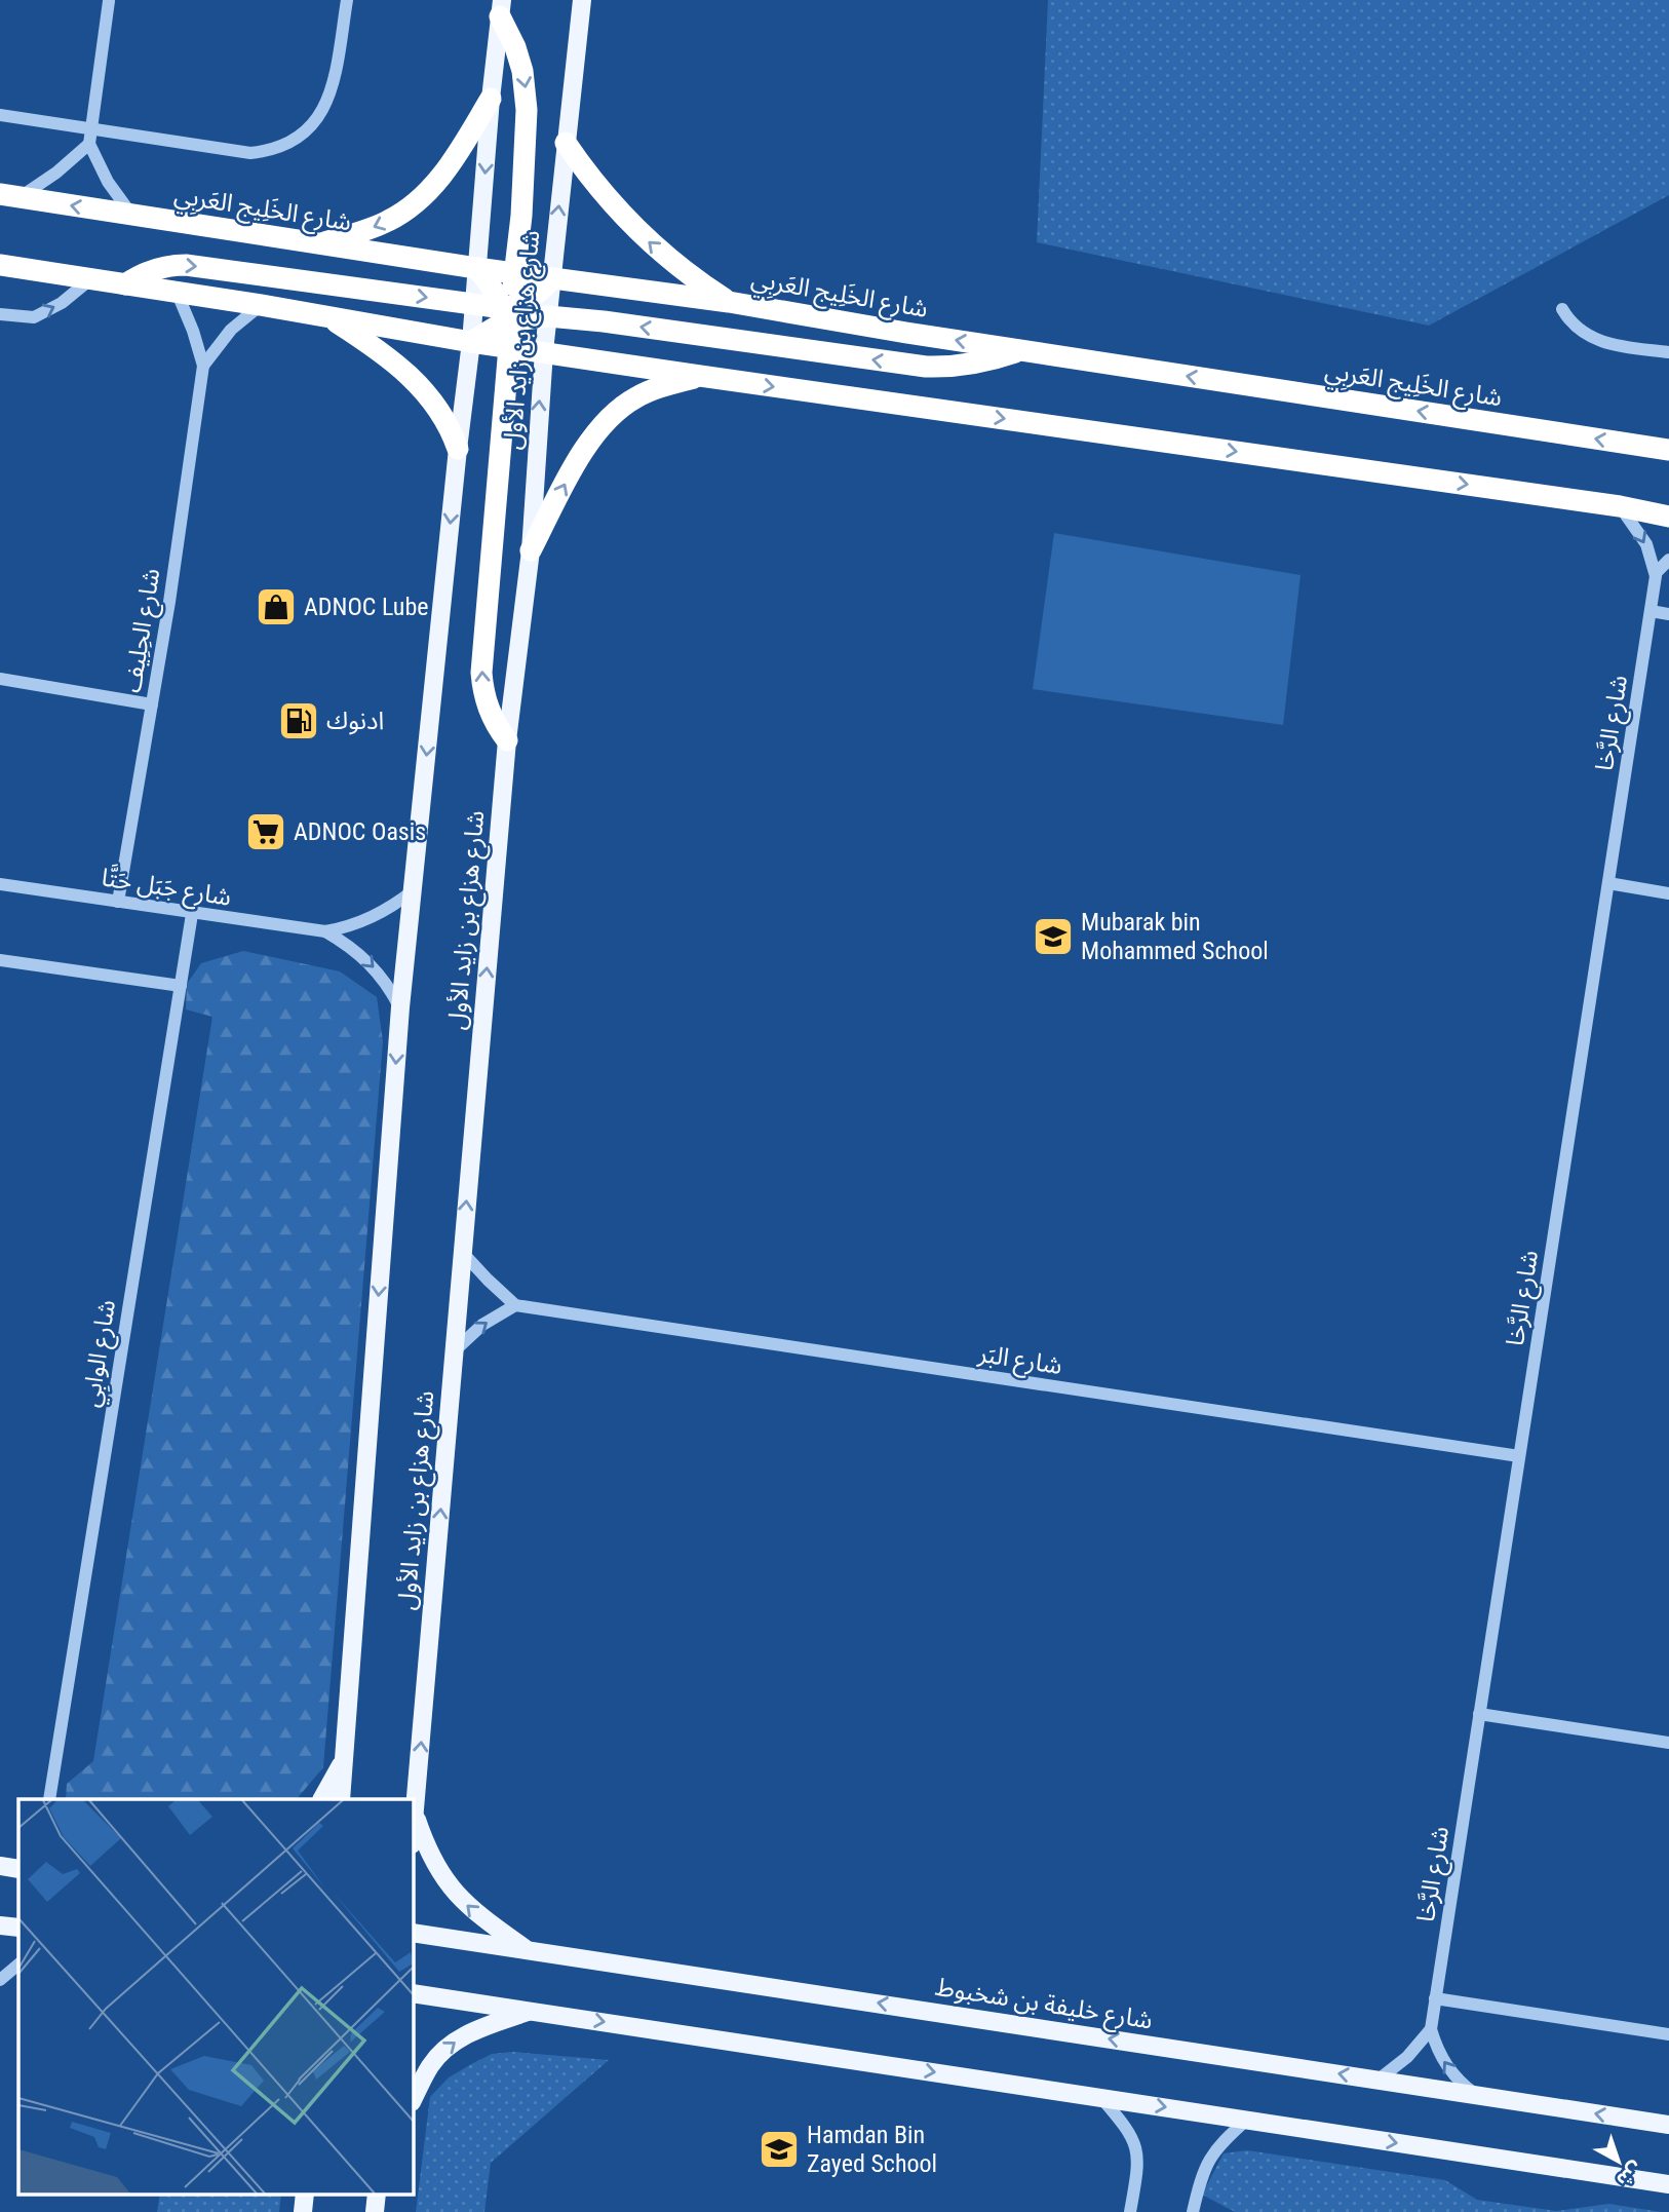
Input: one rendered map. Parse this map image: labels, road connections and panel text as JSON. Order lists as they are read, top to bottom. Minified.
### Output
{"streets":{"highway":["شارع الخَلِيج العَربِي"],"main road":["شارع هزاع بن زايد الأول","شارع خليفة بن شخبوط"],"street":["شارع الحِلِيف","شارع الرَّخا","شارع جَبَل حَتَّا","شارع الوابِي","شارع البَر"]},"crossings":[["شارع الخَلِيج العَربِي","شارع هزاع بن زايد الأول"],["شارع هزاع بن زايد الأول","شارع جَبَل حَتَّا"],["شارع الحِلِيف","شارع جَبَل حَتَّا"],["شارع الرَّخا","شارع البَر"],["شارع الرَّخا","شارع خليفة بن شخبوط"],["شارع جَبَل حَتَّا","شارع الوابِي"]],"places":{"shop":["ADNOC Lube"],"fuel station":["ادنوك"],"supermarket":["ADNOC Oasis"],"school or university":["Mubarak bin Mohammed School","Hamdan Bin Zayed School"]},"north":"bottom right"}
